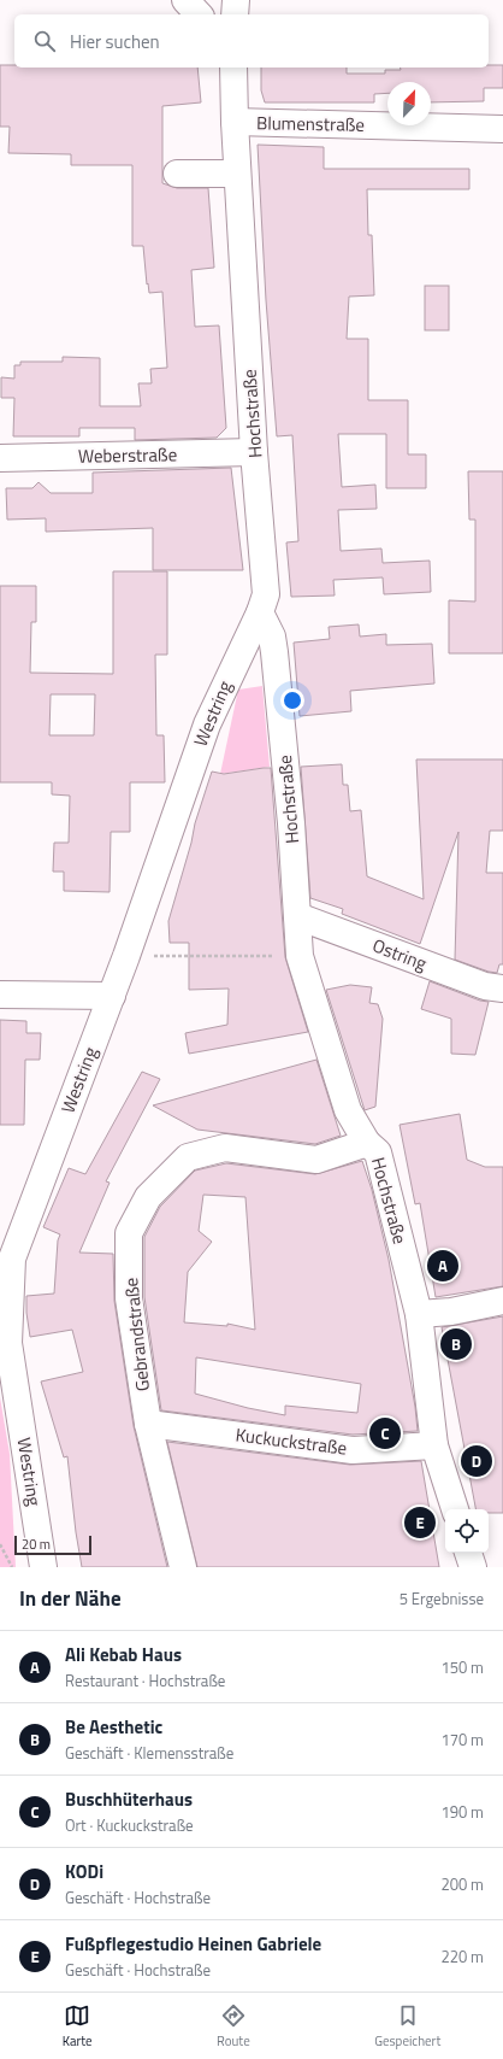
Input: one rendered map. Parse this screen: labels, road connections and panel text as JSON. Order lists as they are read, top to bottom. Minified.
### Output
{"streets":{"street":["Blumenstraße","Hochstraße","Weberstraße","Westring","Ostring","Gebrandstraße","Kuckuckstraße"]},"crossings":[["Blumenstraße","Hochstraße"],["Hochstraße","Weberstraße"],["Hochstraße","Westring"],["Hochstraße","Ostring"],["Hochstraße","Gebrandstraße"],["Hochstraße","Kuckuckstraße"],["Gebrandstraße","Kuckuckstraße"]],"scale_bar":"20 m","north":"top right","page":{"search":"Hier suchen","pins":["A","B","C","D","E"],"scale":"20 m","heading":["In der Nähe","5 Ergebnisse"],"list":[{"mark":"A","name":"Ali Kebab Haus","note":"Restaurant · Hochstraße","value":"150 m"},{"mark":"B","name":"Be Aesthetic","note":"Geschäft · Klemensstraße","value":"170 m"},{"mark":"C","name":"Buschhüterhaus","note":"Ort · Kuckuckstraße","value":"190 m"},{"mark":"D","name":"KODi","note":"Geschäft · Hochstraße","value":"200 m"},{"mark":"E","name":"Fußpflegestudio Heinen Gabriele","note":"Geschäft · Hochstraße","value":"220 m"}],"nav":["Karte","Route","Gespeichert"]}}
